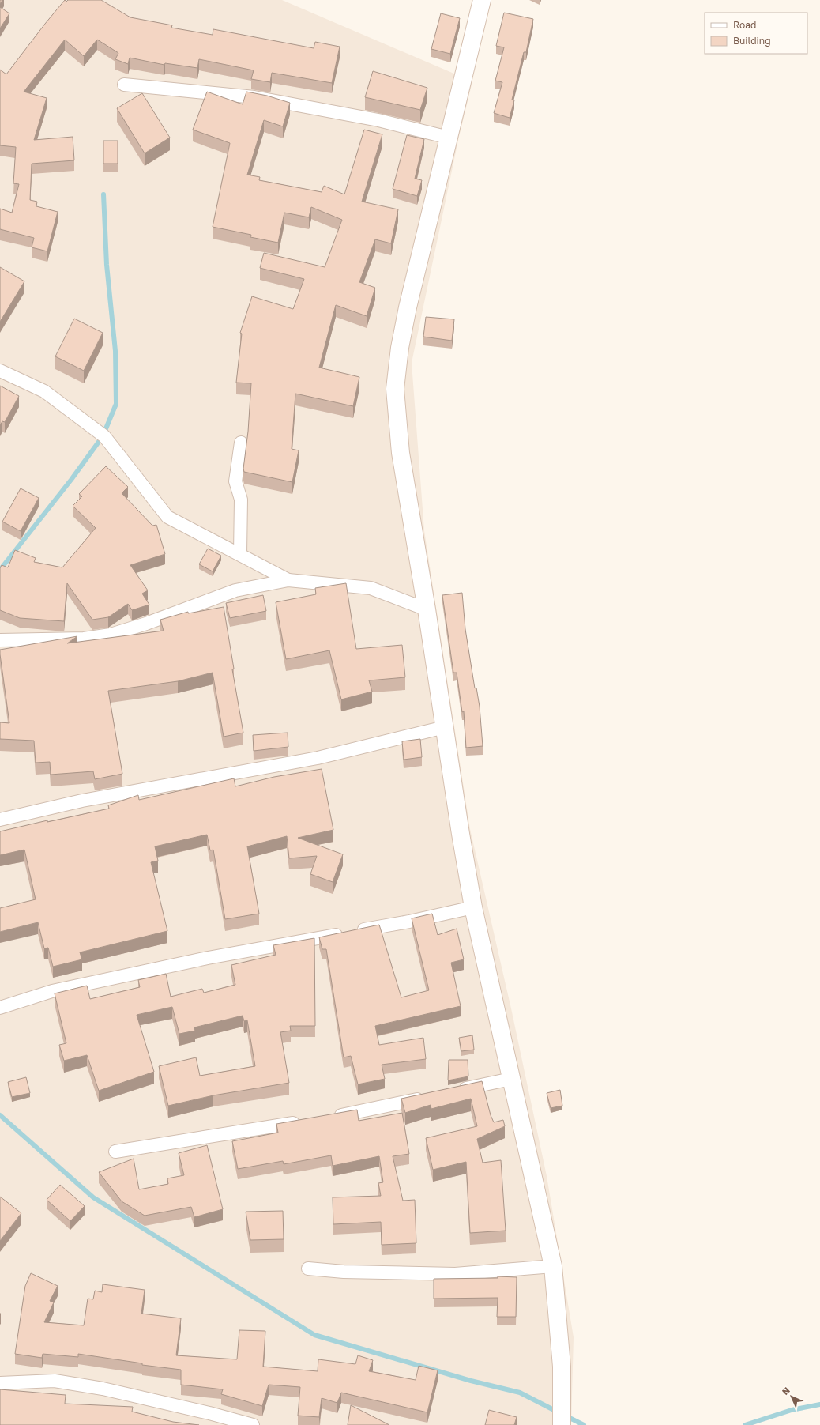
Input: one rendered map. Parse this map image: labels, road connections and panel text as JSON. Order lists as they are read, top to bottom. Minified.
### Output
{"legend":["Road","Building"],"north":"top left"}
